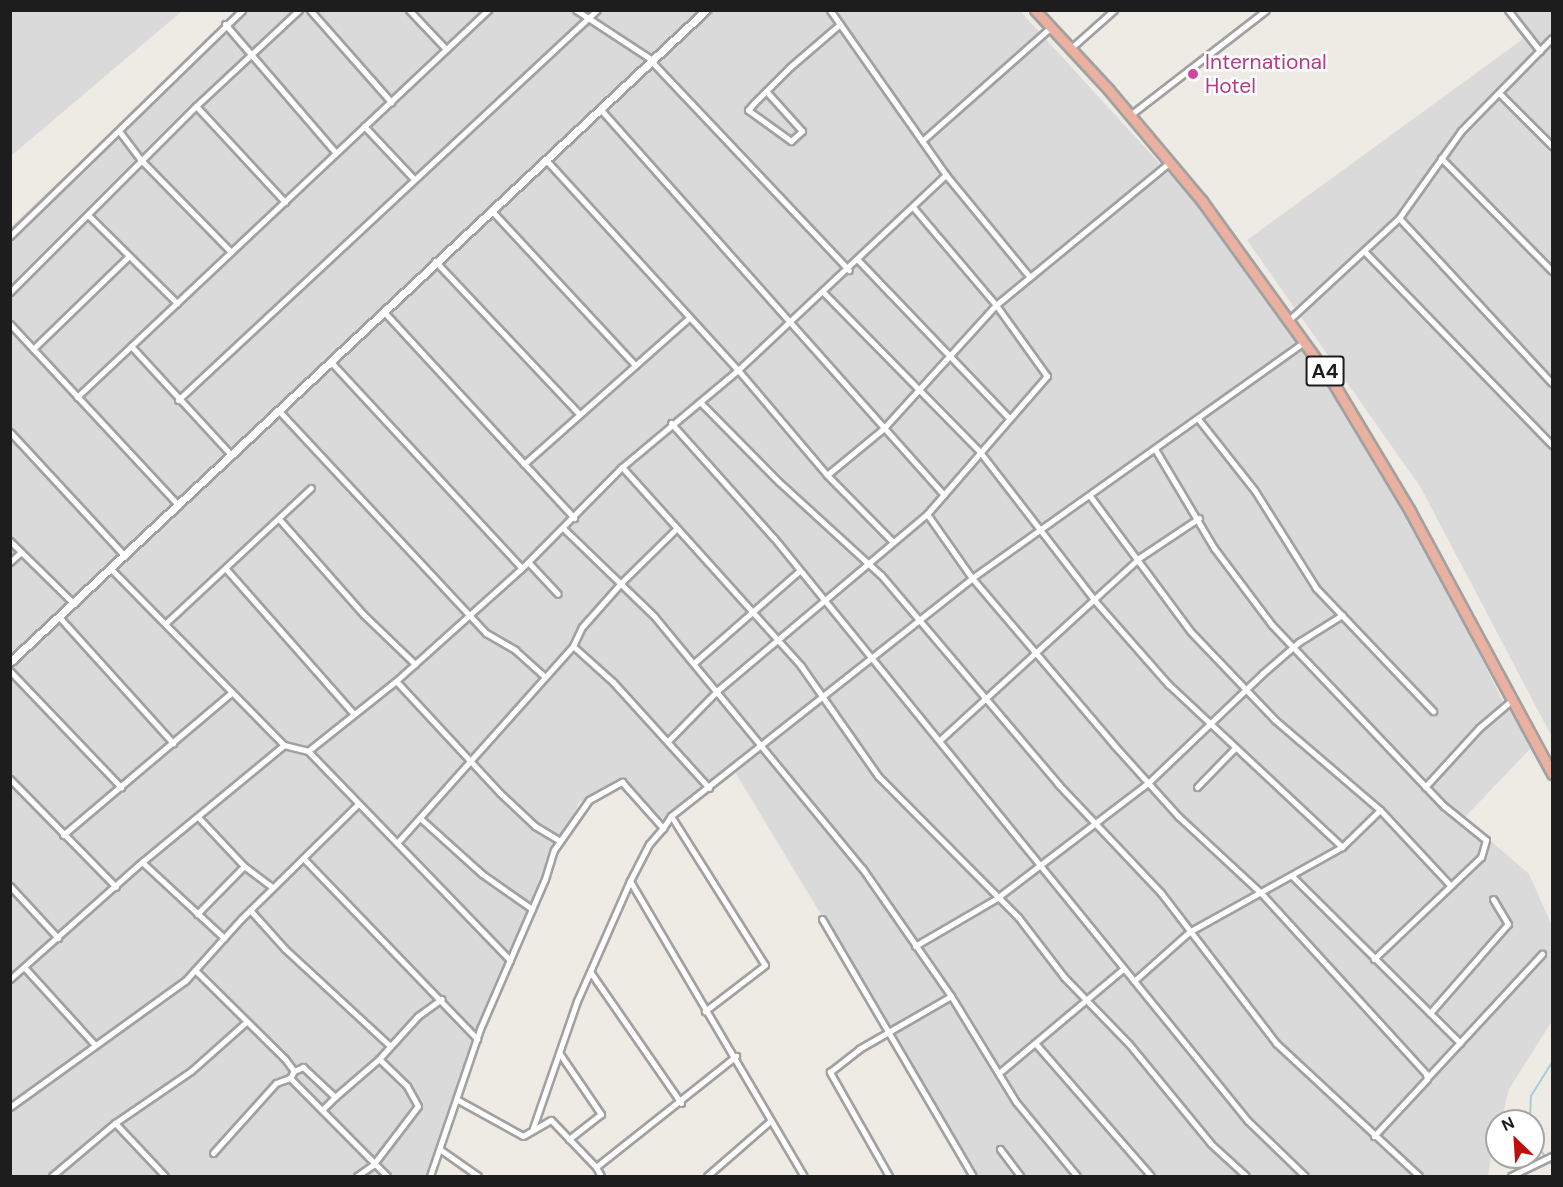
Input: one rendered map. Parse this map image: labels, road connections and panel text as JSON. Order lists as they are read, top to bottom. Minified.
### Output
{"streets":{"highway":["A4"]},"places":["International Hotel"],"north":"top left"}
